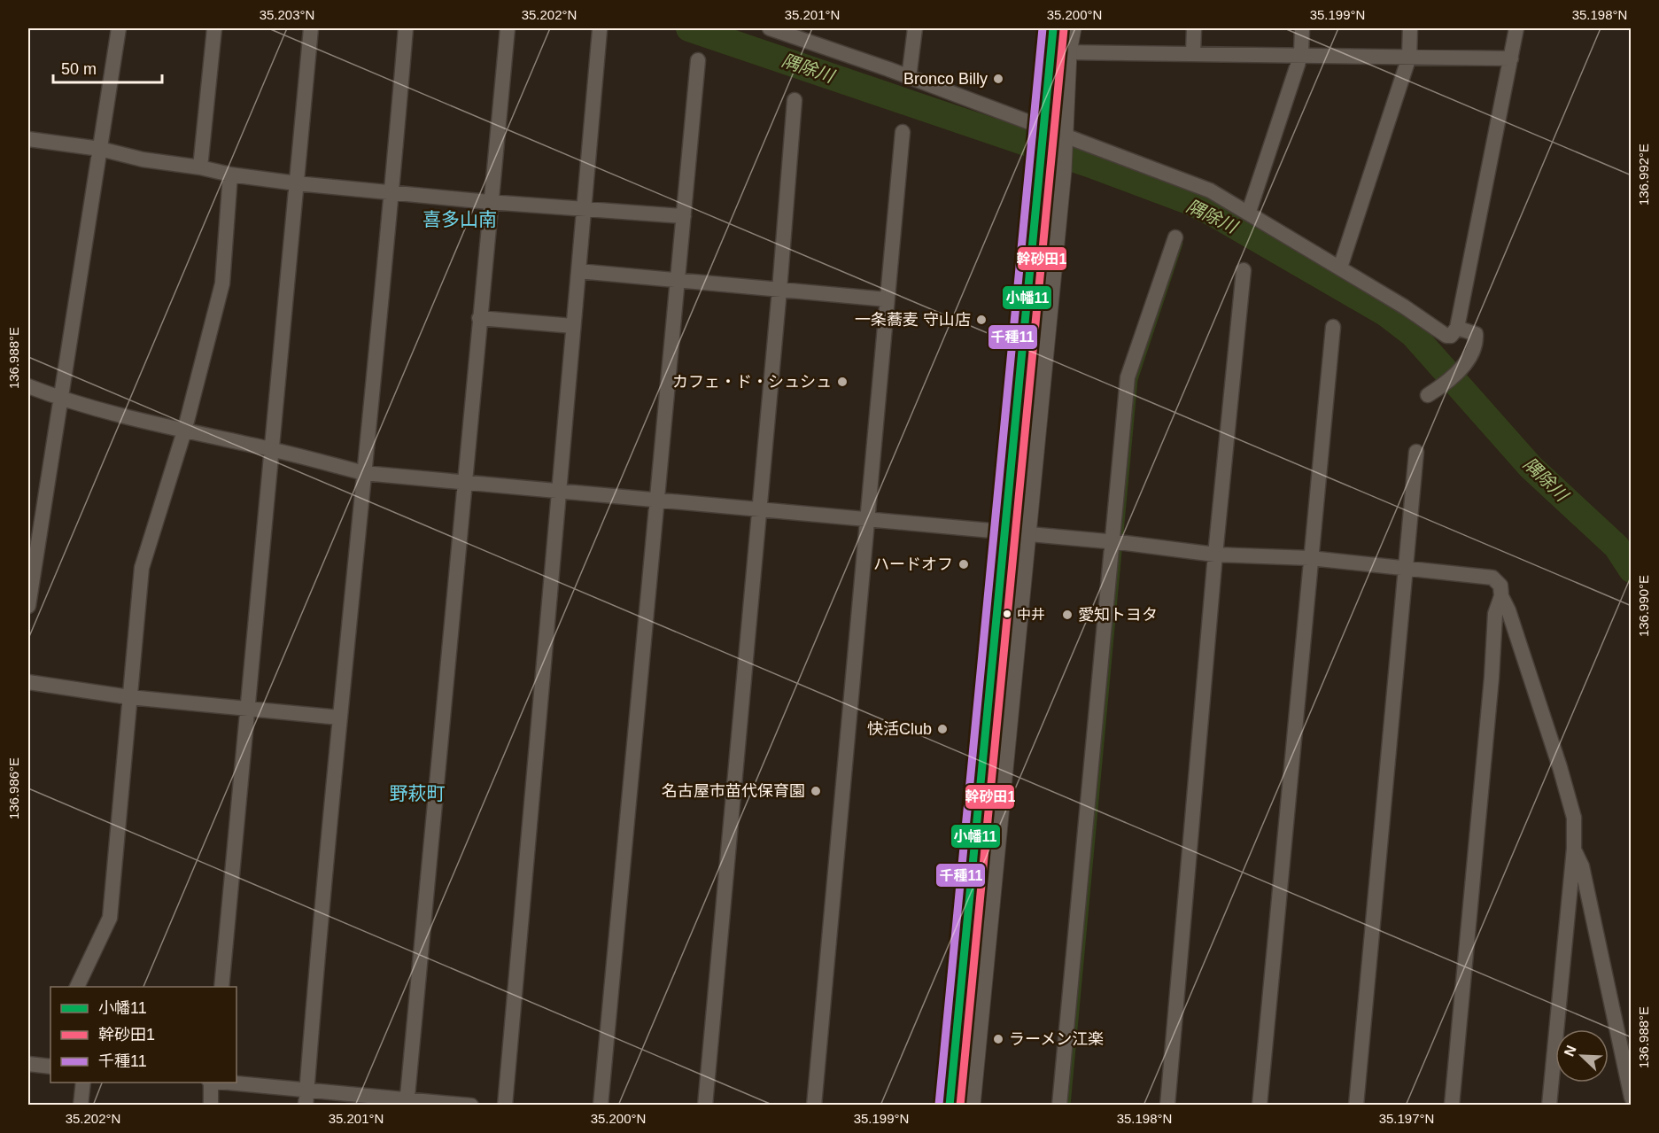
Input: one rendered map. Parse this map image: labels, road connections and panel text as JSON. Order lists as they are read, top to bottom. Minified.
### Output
{"districts":["喜多山南","野萩町"],"water":["隅除川"],"places":["Bronco Billy","一条蕎麦 守山店","カフェ・ド・シュシュ","ハードオフ","中井","愛知トヨタ","快活Club","名古屋市苗代保育園","ラーメン江楽"],"lines":["transit line 小幡11","transit line 千種11","transit line 幹砂田1"],"legend":["小幡11","幹砂田1","千種11"],"scale_bar":"50 m","north":"top left","coordinates":["35.203°N","35.202°N","35.201°N","35.200°N","35.199°N","35.198°N","136.992°E","136.988°E","136.990°E","136.986°E","35.197°N"]}
